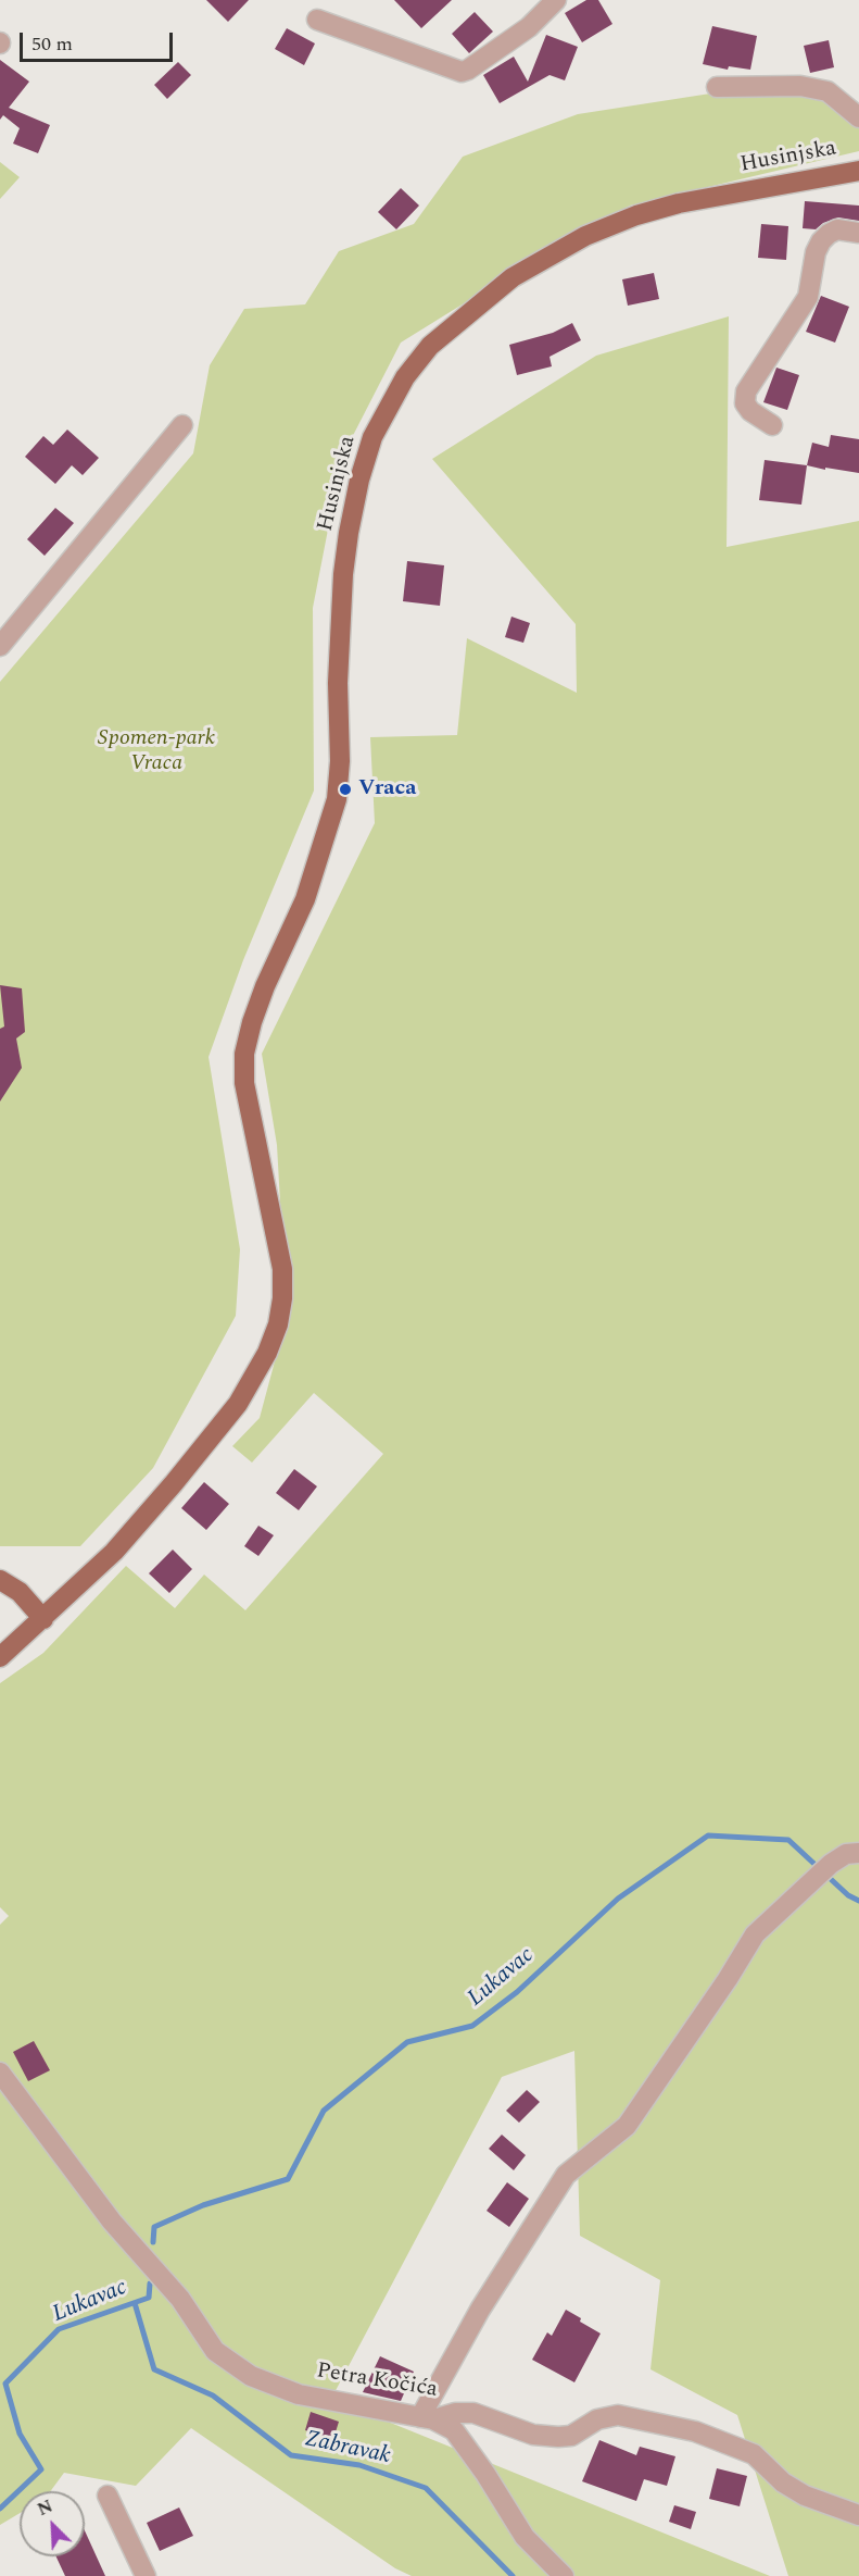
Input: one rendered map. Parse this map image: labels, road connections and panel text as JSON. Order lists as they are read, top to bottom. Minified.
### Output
{"streets":{"main road":["Husinjska"],"street":["Petra Kočića"]},"water":["Lukavac","Zabravak"],"parks":["Spomen-park Vraca"],"places":["Vraca"],"scale_bar":"50 m","north":"top left"}
